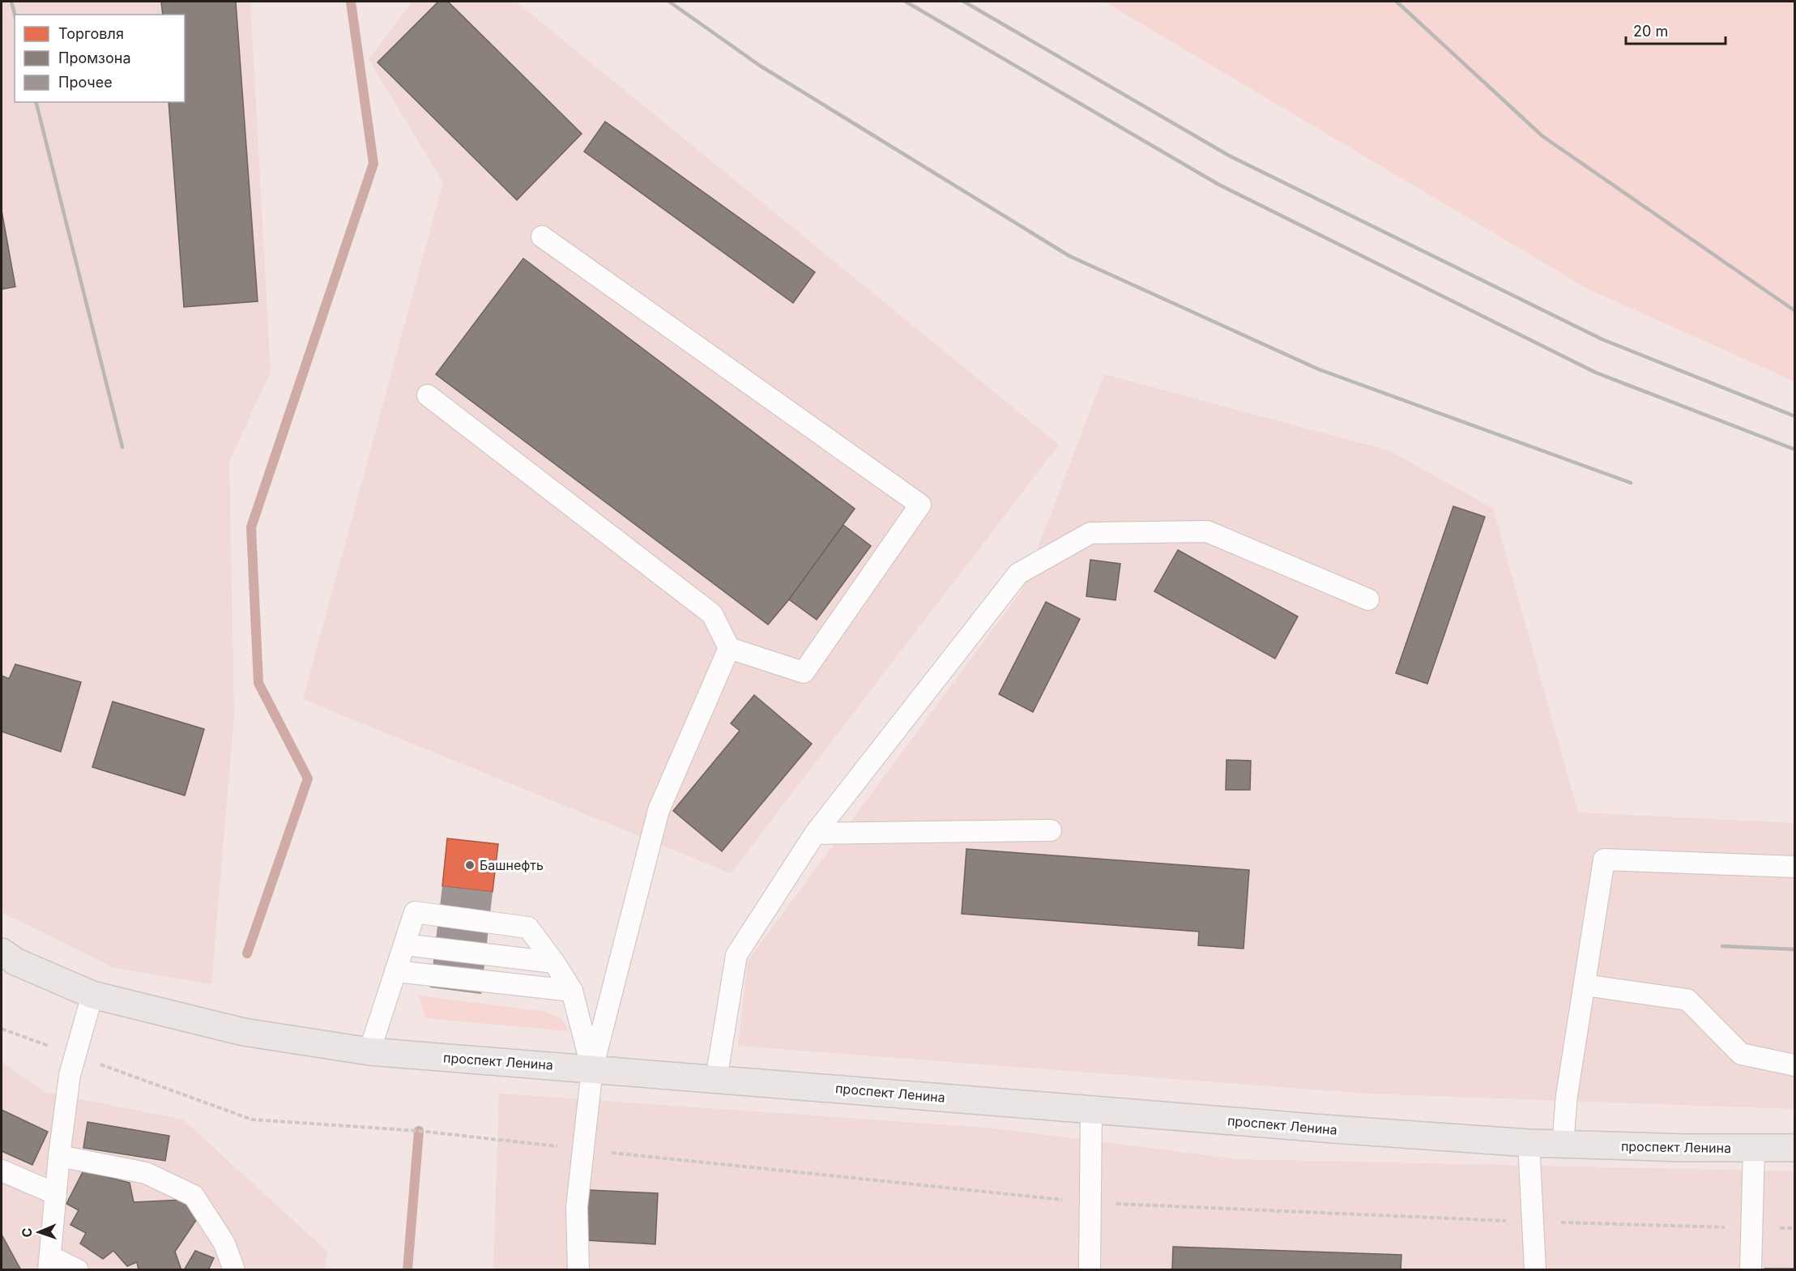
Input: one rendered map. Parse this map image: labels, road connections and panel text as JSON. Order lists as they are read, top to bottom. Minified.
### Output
{"streets":{"main road":["проспект Ленина"]},"places":["Башнефть"],"legend":["Торговля","Промзона","Прочее"],"scale_bar":"20 m","north":"left"}
